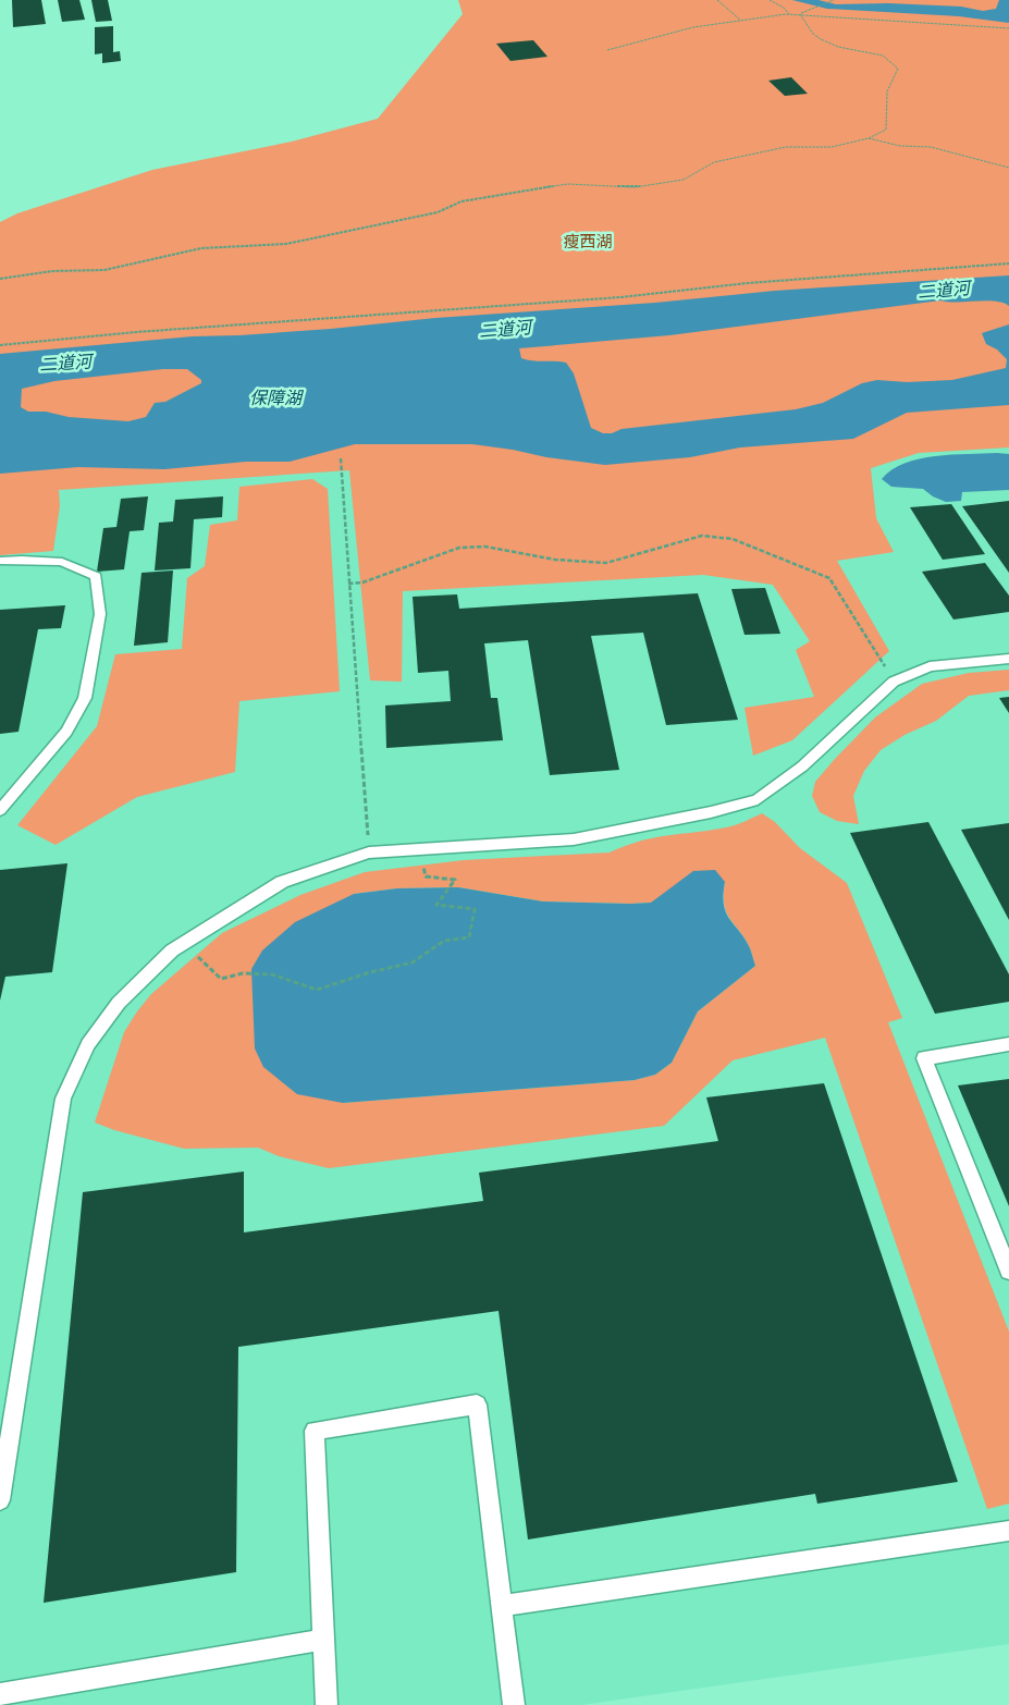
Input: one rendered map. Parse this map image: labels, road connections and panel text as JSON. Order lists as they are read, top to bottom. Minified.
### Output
{"water":["二道河","保障湖"],"parks":["瘦西湖"]}
